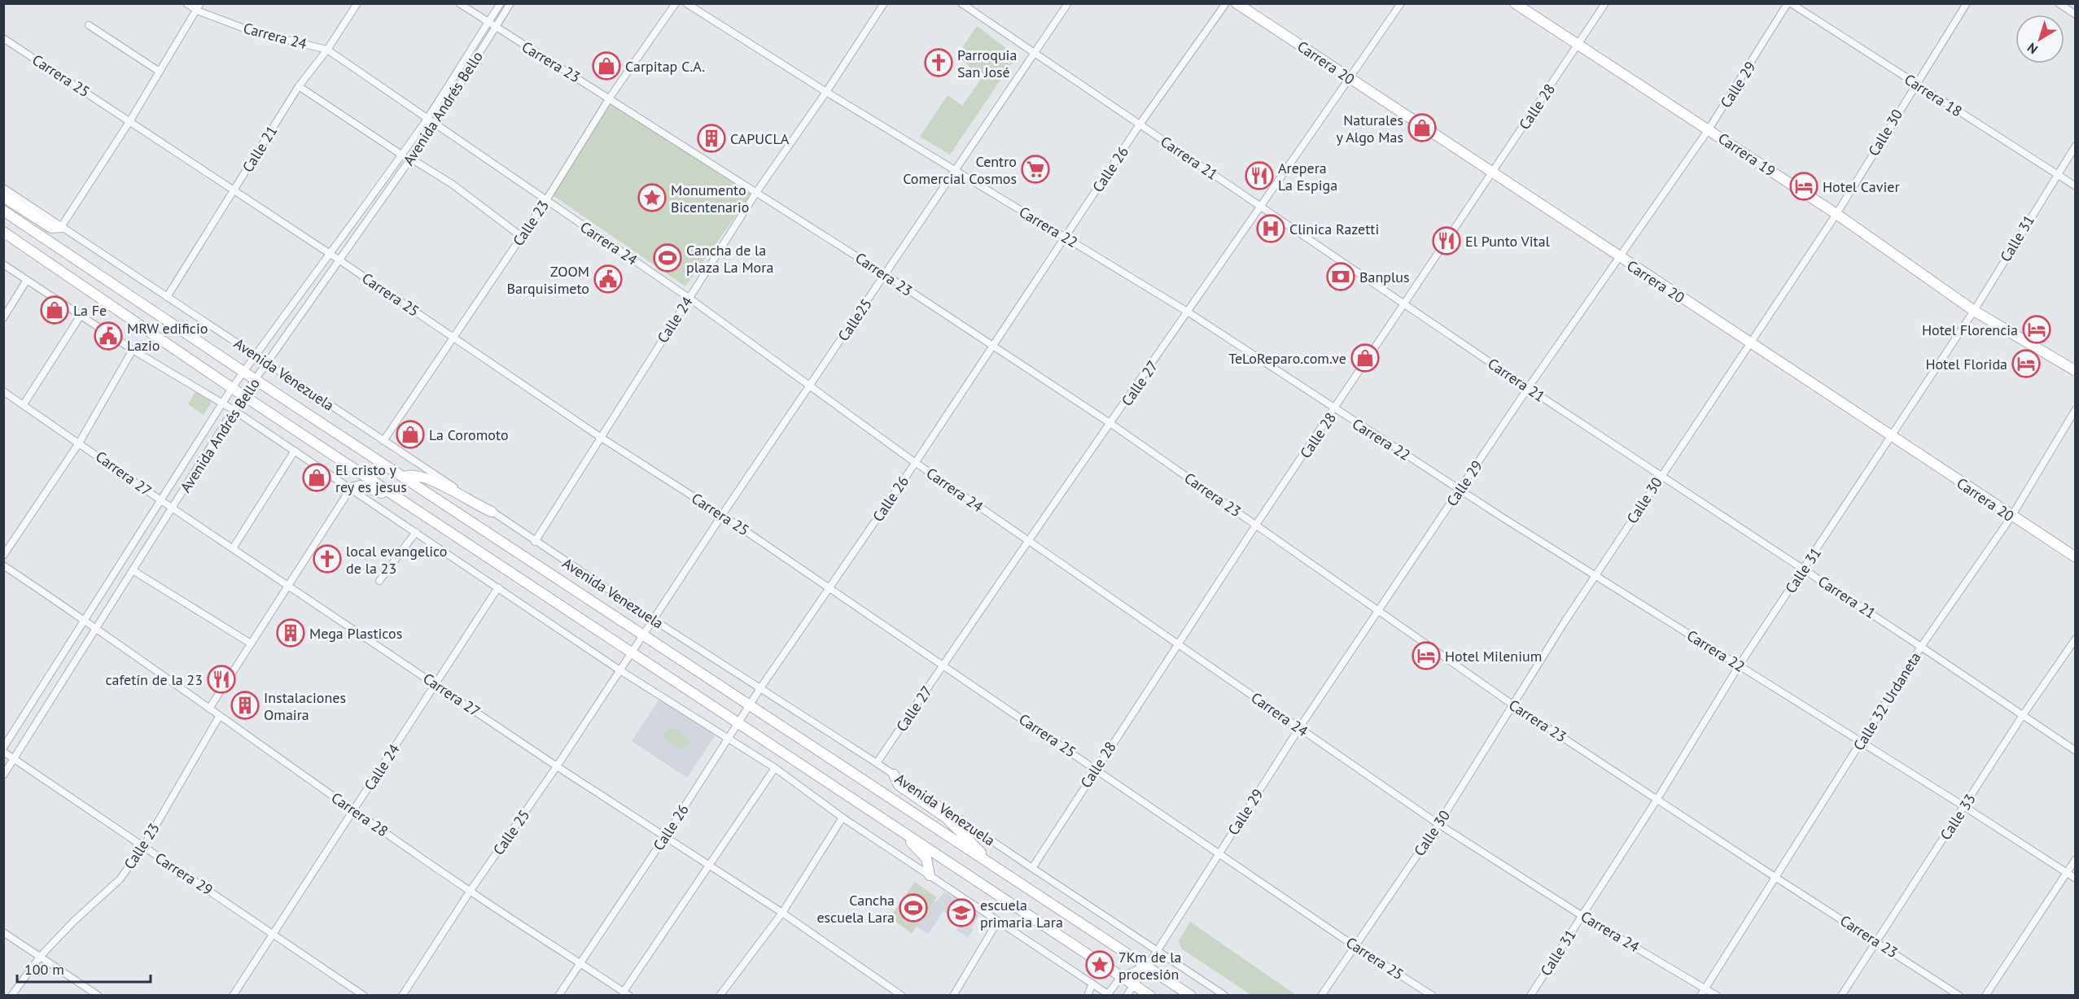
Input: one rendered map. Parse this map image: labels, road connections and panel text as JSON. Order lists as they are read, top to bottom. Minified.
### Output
{"streets":{"street":["Carrera 24","Carrera 23","Carrera 20","Carrera 25","Calle 29","Carrera 18","Calle 28","Avenida Andrés Bello","Calle 30","Calle 21","Carrera 19","Carrera 21","Calle 26","Calle 23","Carrera 22","Calle 31","Calle 24","Calle25","Avenida Venezuela","Calle 27","Carrera 27","Calle 32 Urdaneta","Carrera 28","Calle 33","Calle 25","Carrera 29"]},"crossings":[["Carrera 24","Calle 29"],["Carrera 24","Calle 28"],["Carrera 24","Avenida Andrés Bello"],["Carrera 24","Calle 30"],["Carrera 24","Calle 21"],["Carrera 24","Calle 26"],["Carrera 24","Calle 23"],["Carrera 24","Calle 31"],["Carrera 24","Calle 24"],["Carrera 24","Calle25"],["Carrera 24","Calle 27"],["Carrera 24","Calle 32 Urdaneta"],["Carrera 23","Calle 29"],["Carrera 23","Calle 28"],["Carrera 23","Avenida Andrés Bello"],["Carrera 23","Calle 30"],["Carrera 23","Calle 26"],["Carrera 23","Calle 23"],["Carrera 23","Calle 31"],["Carrera 23","Calle 24"],["Carrera 23","Calle25"],["Carrera 23","Calle 27"],["Carrera 23","Calle 32 Urdaneta"],["Carrera 23","Calle 33"],["Carrera 20","Calle 29"],["Carrera 20","Calle 28"],["Carrera 20","Calle 30"],["Carrera 20","Calle 31"],["Carrera 20","Calle 27"],["Carrera 20","Calle 32 Urdaneta"],["Carrera 25","Calle 29"],["Carrera 25","Calle 28"],["Carrera 25","Avenida Andrés Bello"],["Carrera 25","Calle 30"],["Carrera 25","Calle 21"],["Carrera 25","Calle 26"],["Carrera 25","Calle 23"],["Carrera 25","Calle 24"],["Carrera 25","Calle25"],["Carrera 25","Calle 27"],["Calle 29","Carrera 18"],["Calle 29","Carrera 19"],["Calle 29","Carrera 21"],["Calle 29","Carrera 22"],["Calle 29","Avenida Venezuela"],["Carrera 18","Calle 30"],["Carrera 18","Calle 31"],["Calle 28","Carrera 19"],["Calle 28","Carrera 21"],["Calle 28","Carrera 22"],["Calle 28","Avenida Venezuela"],["Avenida Andrés Bello","Avenida Venezuela"],["Avenida Andrés Bello","Carrera 27"],["Avenida Andrés Bello","Carrera 28"],["Avenida Andrés Bello","Carrera 29"],["Calle 30","Carrera 19"],["Calle 30","Carrera 21"],["Calle 30","Carrera 22"],["Calle 21","Avenida Venezuela"],["Carrera 19","Calle 31"],["Carrera 21","Calle 26"],["Carrera 21","Calle 31"],["Carrera 21","Calle25"],["Carrera 21","Calle 27"],["Carrera 21","Calle 32 Urdaneta"],["Carrera 21","Calle 33"],["Calle 26","Carrera 22"],["Calle 26","Avenida Venezuela"],["Calle 26","Carrera 27"],["Calle 26","Carrera 28"],["Calle 23","Avenida Venezuela"],["Calle 23","Carrera 28"],["Calle 23","Carrera 29"],["Carrera 22","Calle 31"],["Carrera 22","Calle 24"],["Carrera 22","Calle25"],["Carrera 22","Calle 27"],["Carrera 22","Calle 32 Urdaneta"],["Carrera 22","Calle 33"],["Calle 24","Avenida Venezuela"],["Calle 24","Carrera 27"],["Calle 24","Carrera 28"],["Calle 24","Carrera 29"],["Calle25","Avenida Venezuela"],["Calle25","Calle 25"],["Avenida Venezuela","Calle 27"],["Avenida Venezuela","Calle 25"],["Carrera 27","Calle 25"],["Carrera 28","Calle 25"]],"places":{"church":["Parroquia San José","local evangelico de la 23"],"shop":["Carpitap C.A.","Naturales y Algo Mas","La Fe","TeLoReparo.com.ve","La Coromoto","El cristo y rey es jesus"],"building":["CAPUCLA","Mega Plasticos","Instalaciones Omaira"],"supermarket":["Centro Comercial Cosmos"],"restaurant":["Arepera La Espiga","El Punto Vital","cafetín de la 23"],"hotel":["Hotel Cavier","Hotel Florencia","Hotel Florida","Hotel Milenium"],"place":["Monumento Bicentenario","7Km de la procesión"],"hospital":["Clinica Razetti"],"sports":["Cancha de la plaza La Mora","Cancha escuela Lara"],"bank":["Banplus"],"public building":["ZOOM Barquisimeto","MRW edificio Lazio"],"school or university":["escuela primaria Lara"]},"scale_bar":"100 m","north":"bottom left"}
